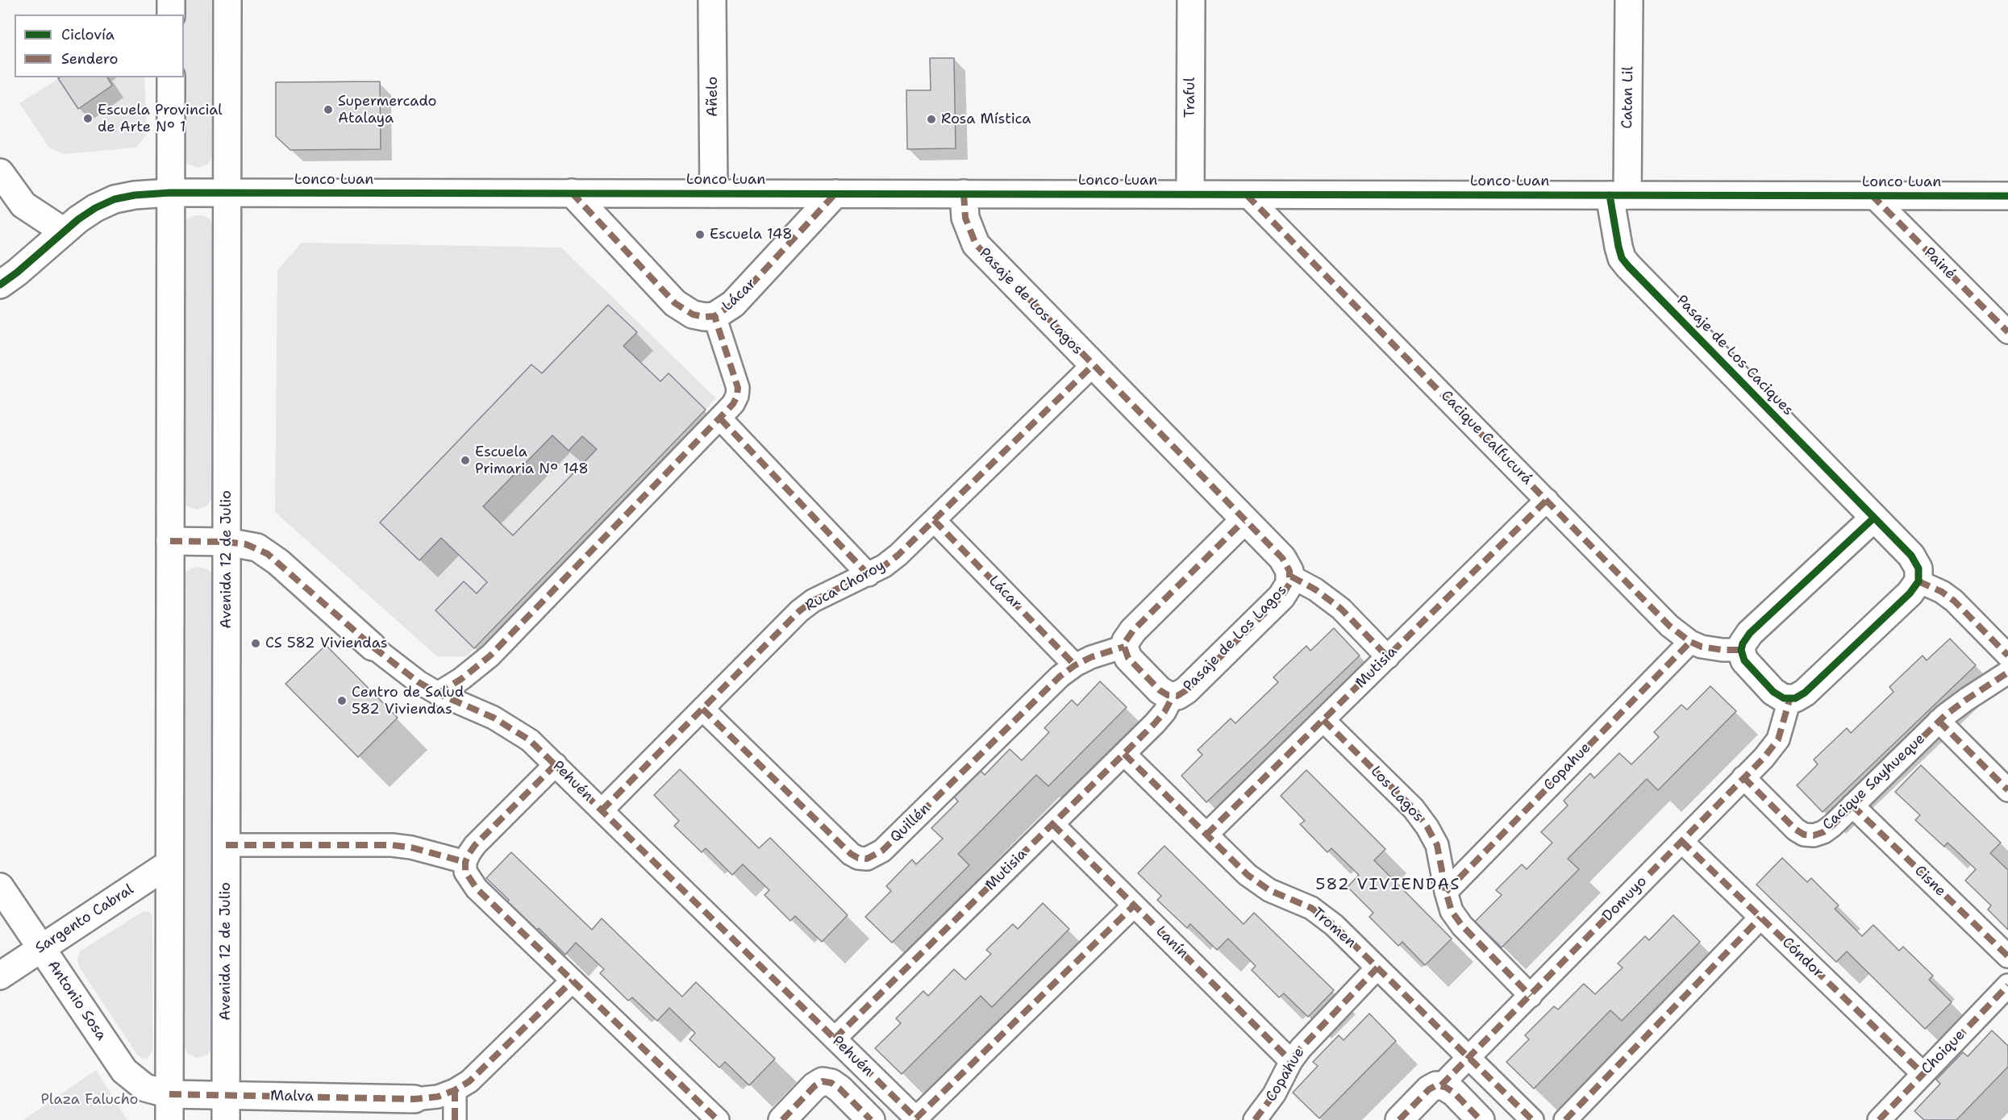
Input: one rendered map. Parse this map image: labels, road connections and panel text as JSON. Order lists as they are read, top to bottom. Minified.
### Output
{"streets":{"street":["Añelo","Traful","Catan Lil","Lonco Luan","Painé","Lácar","Pasaje de Los Lagos","Pasaje de Los Caciques","Cacique Calfucurá","Avenida 12 de Julio","Ruca Choroy","Mutisia","Copahue","Pehuén","Cacique Sayhueque","Los Lagos","Quillén","Cisne","Domuyo","Sargento Cabral","Tromen","Lanín","Cóndor","Antonio Sosa","Choique","Malva"]},"crossings":[["Añelo","Lonco Luan"],["Traful","Lonco Luan"],["Catan Lil","Lonco Luan"],["Catan Lil","Pasaje de Los Caciques"],["Lonco Luan","Painé"],["Lonco Luan","Lácar"],["Lonco Luan","Pasaje de Los Lagos"],["Lonco Luan","Pasaje de Los Caciques"],["Lonco Luan","Cacique Calfucurá"],["Lonco Luan","Avenida 12 de Julio"],["Lácar","Ruca Choroy"],["Lácar","Quillén"],["Pasaje de Los Lagos","Ruca Choroy"],["Pasaje de Los Lagos","Mutisia"],["Pasaje de Los Lagos","Quillén"],["Cacique Calfucurá","Mutisia"],["Cacique Calfucurá","Copahue"],["Avenida 12 de Julio","Pehuén"],["Avenida 12 de Julio","Malva"],["Ruca Choroy","Pehuén"],["Ruca Choroy","Quillén"],["Mutisia","Pehuén"],["Mutisia","Los Lagos"],["Mutisia","Tromen"],["Mutisia","Lanín"],["Copahue","Los Lagos"],["Copahue","Tromen"],["Copahue","Lanín"],["Cacique Sayhueque","Cisne"],["Cacique Sayhueque","Domuyo"],["Los Lagos","Domuyo"],["Domuyo","Tromen"],["Domuyo","Cóndor"],["Sargento Cabral","Antonio Sosa"],["Cóndor","Choique"],["Antonio Sosa","Malva"]],"districts":["582 VIVIENDAS"],"parks":["Plaza Falucho"],"places":["Supermercado Atalaya","Escuela Provincial de Arte N° 1","Rosa Mística","Escuela 148","Escuela Primaria N° 148","CS 582 Viviendas","Centro de Salud 582 Viviendas"],"legend":["Ciclovía","Sendero"]}
